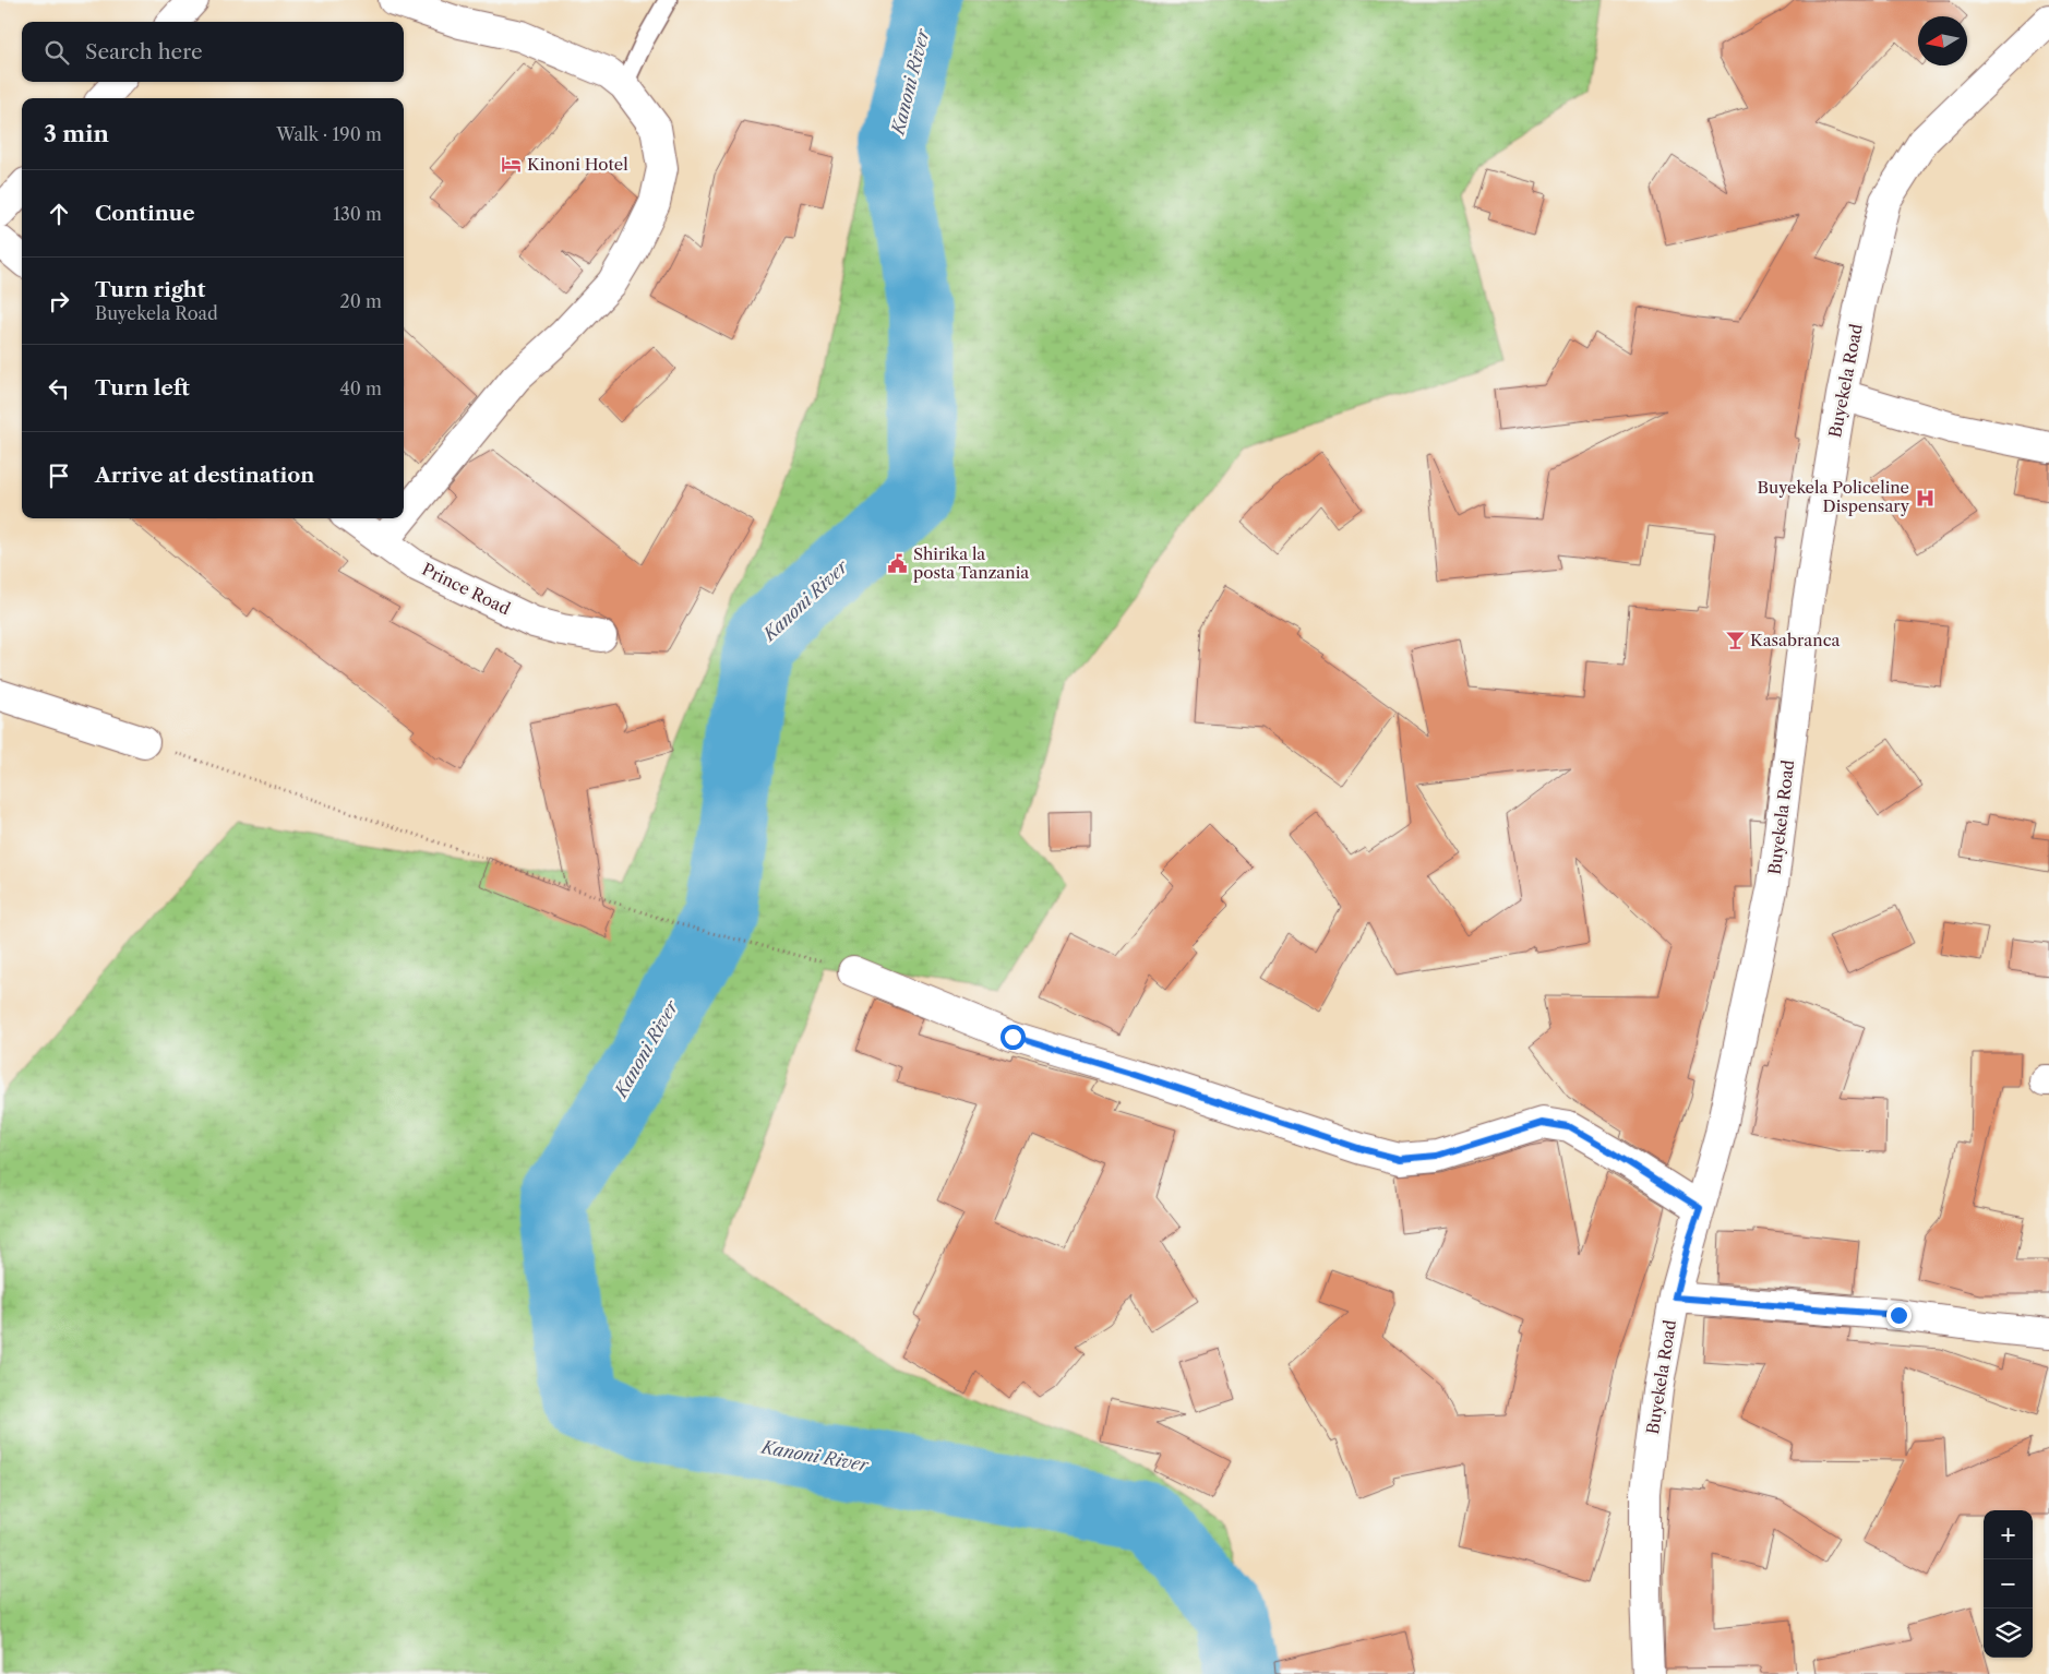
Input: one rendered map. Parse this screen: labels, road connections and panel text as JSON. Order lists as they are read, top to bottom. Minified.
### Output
{"streets":{"street":["Buyekela Road","Prince Road"]},"water":["Kanoni River"],"places":{"hotel":["Kinoni Hotel"],"hospital":["Buyekela Policeline Dispensary"],"public building":["Shirika la posta Tanzania"],"bar":["Kasabranca"]},"north":"left","page":{"search":"Search here","heading":["3 min","Walk · 190 m"],"list":[["Continue","130 m"],["Turn right","Buyekela Road","20 m"],["Turn left","40 m"],"Arrive at destination"],"map_buttons":["+","−"]}}
